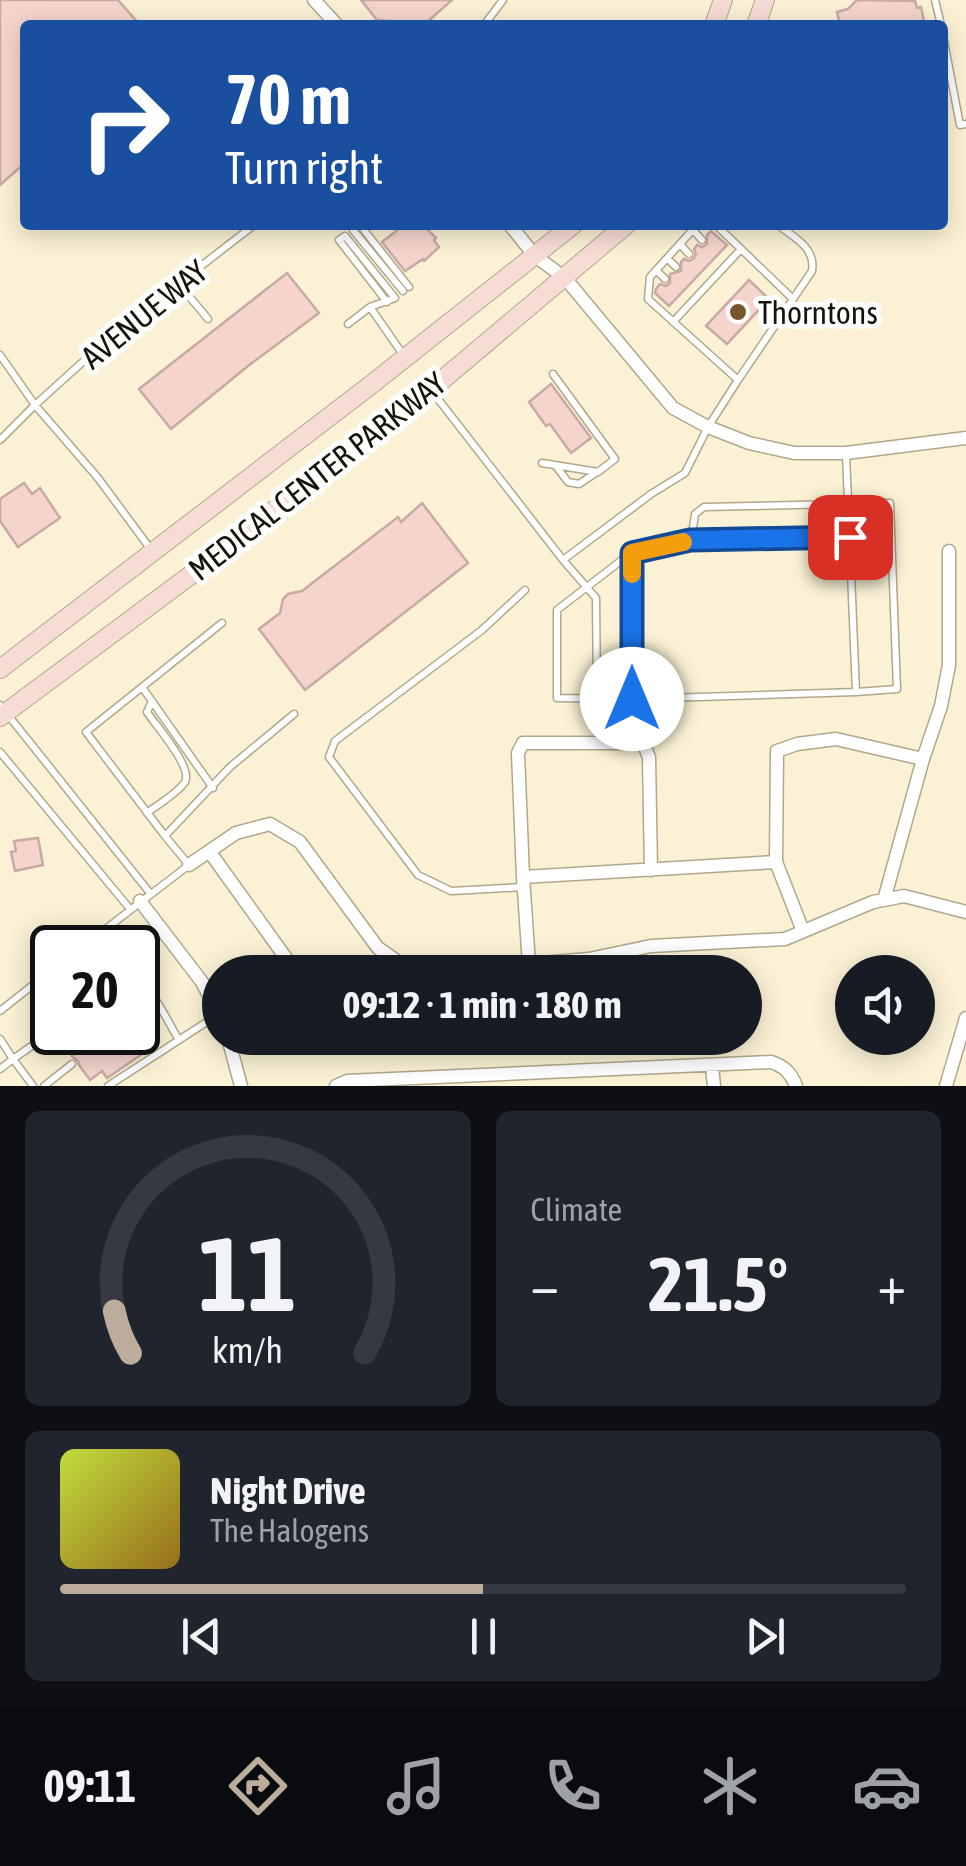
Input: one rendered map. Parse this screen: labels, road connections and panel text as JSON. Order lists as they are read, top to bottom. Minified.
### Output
{"streets":{"main road":["MEDICAL CENTER PARKWAY"],"lane":["AVENUE WAY"]},"places":["Thorntons"],"page":{"turn":["70 m","Turn right"],"limit":"20","trip":"09:12 · 1 min · 180 m","tile":"Climate","heat":["−","21.5°","+"],"song":["Night Drive","The Halogens"],"tabs":"09:11","gauge":["11","km/h"]}}
